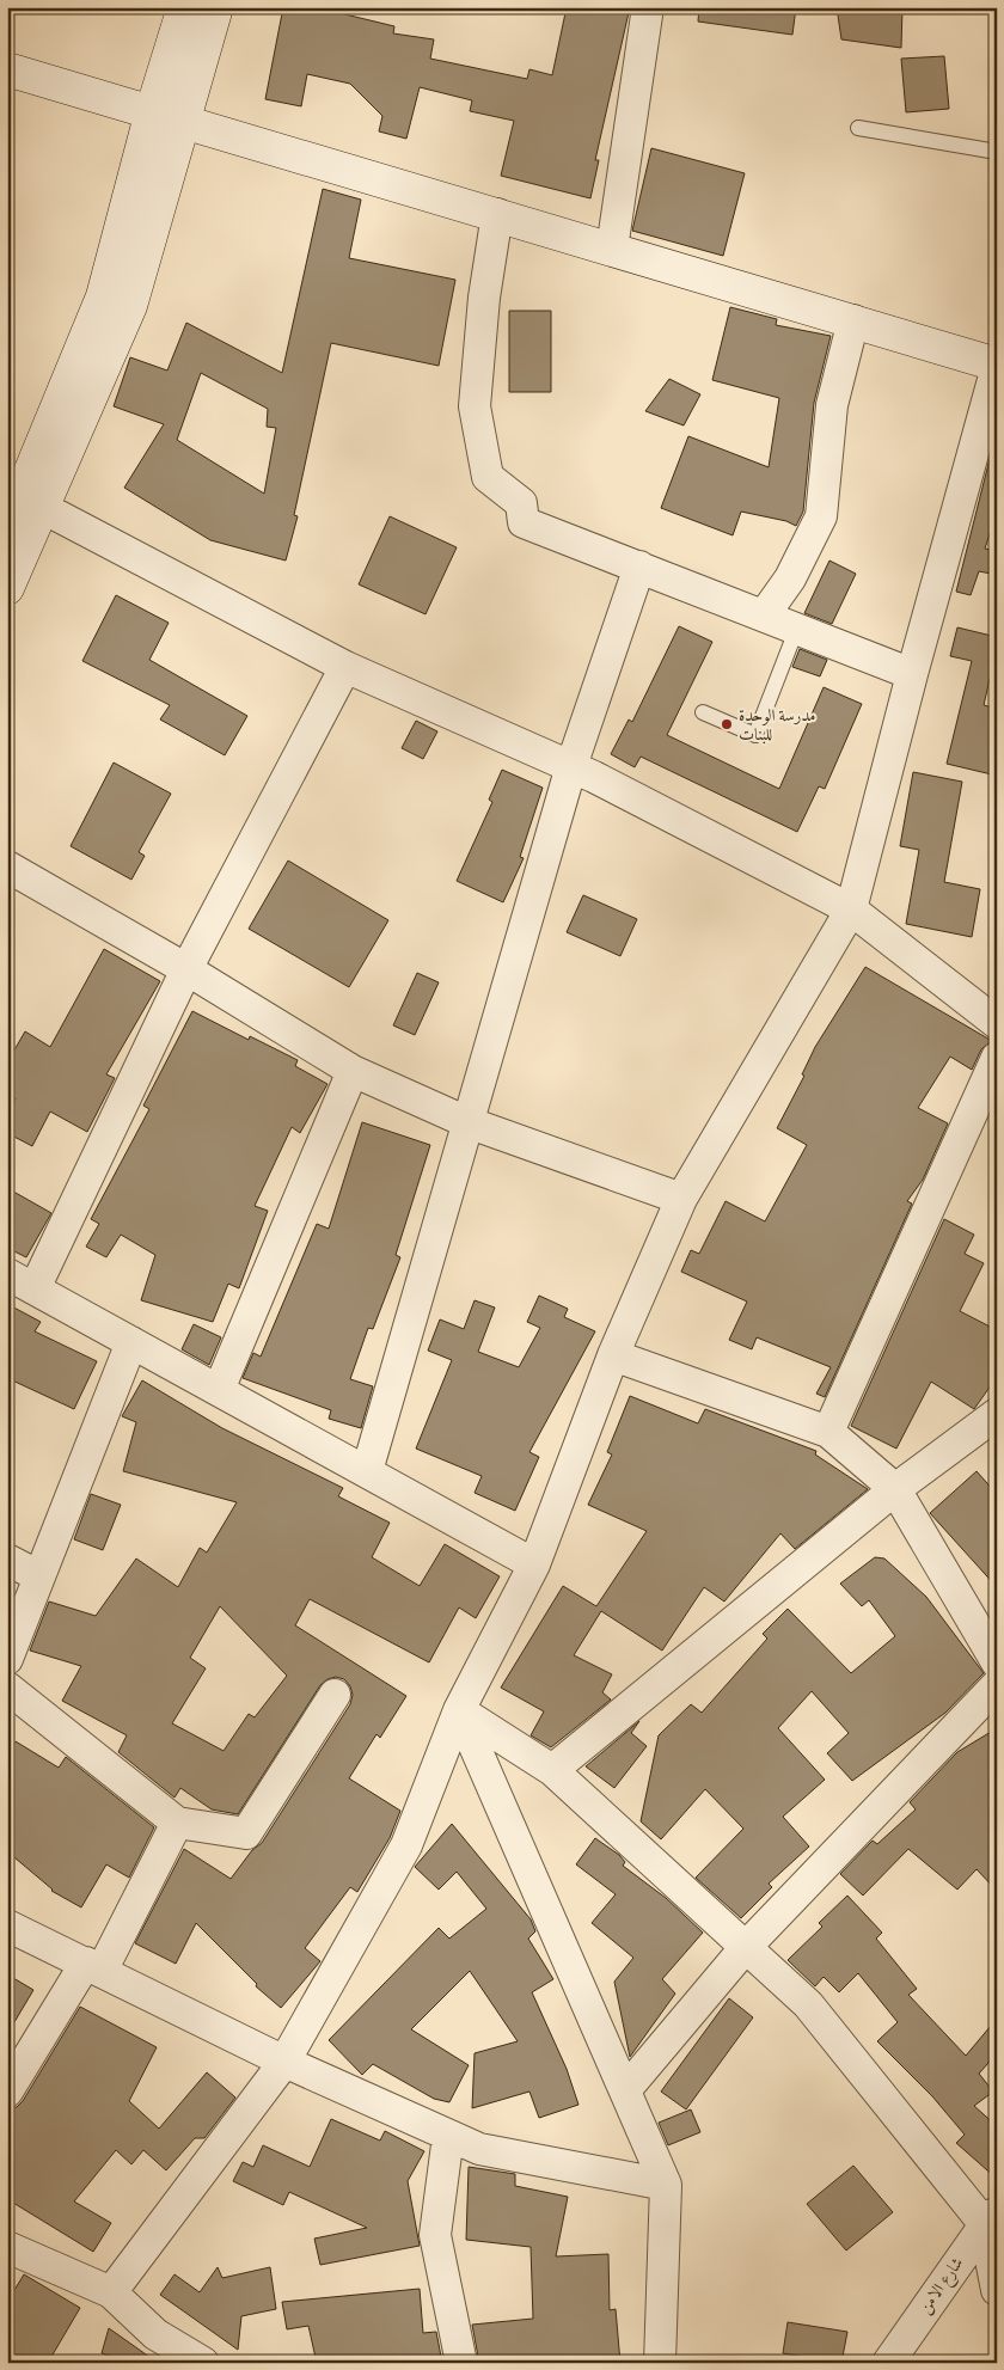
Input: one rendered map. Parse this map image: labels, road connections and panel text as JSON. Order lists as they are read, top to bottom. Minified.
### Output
{"streets":{"street":["شارع الامن"]},"places":["مدرسة الوحدة للبنات"]}
